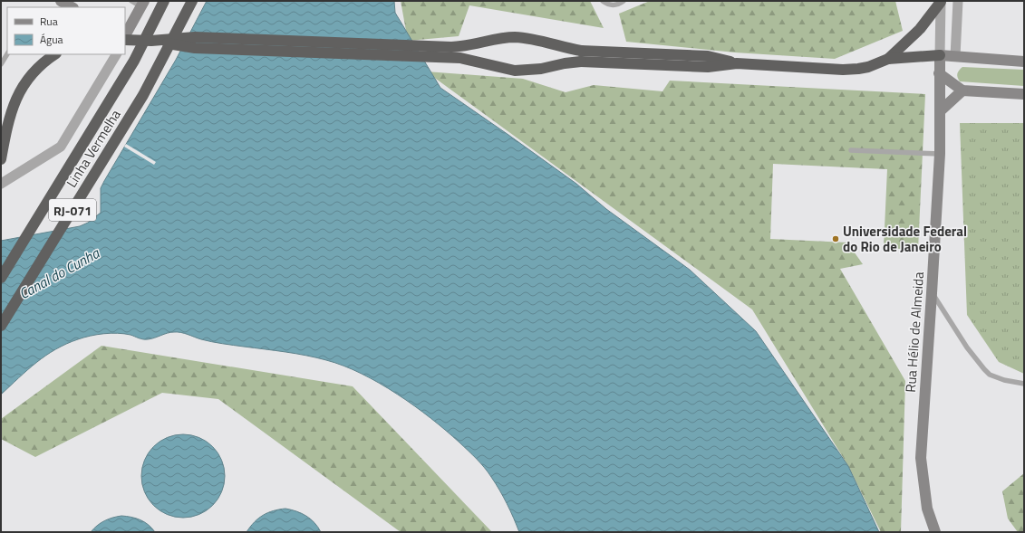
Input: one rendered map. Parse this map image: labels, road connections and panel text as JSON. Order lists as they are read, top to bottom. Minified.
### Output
{"streets":{"highway":["Linha Vermelha","RJ-071"],"street":["Rua Hélio de Almeida"]},"water":["Canal do Cunha"],"places":["Universidade Federal do Rio de Janeiro"],"legend":["Rua","Água"]}
